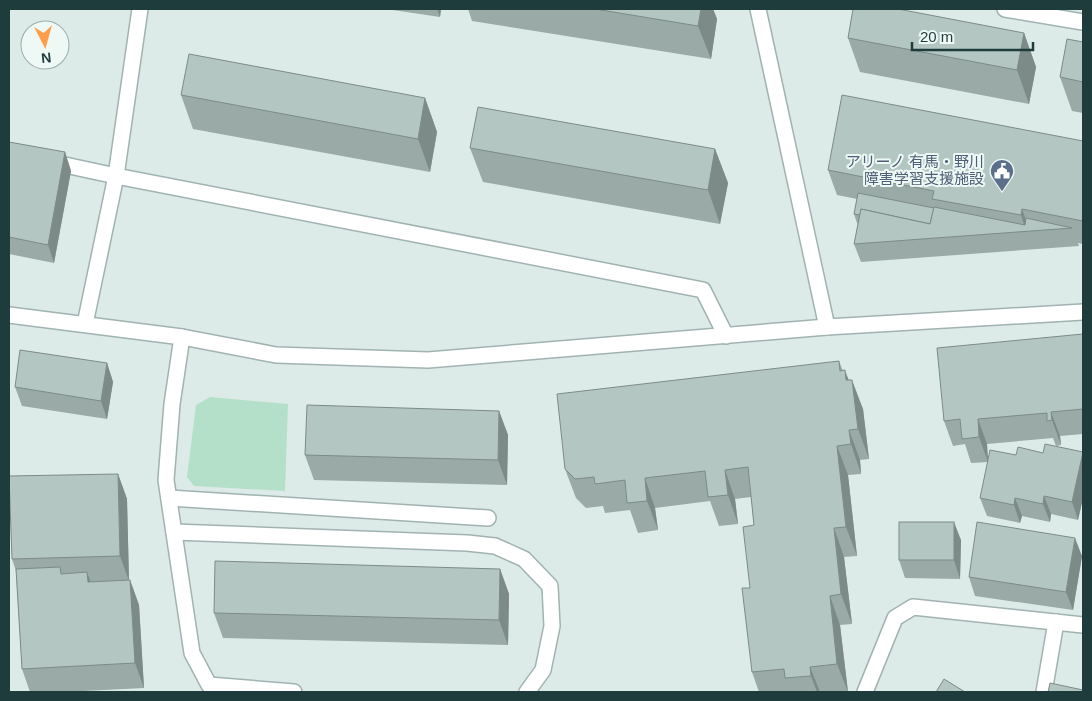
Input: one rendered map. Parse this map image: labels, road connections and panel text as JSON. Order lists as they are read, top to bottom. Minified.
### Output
{"places":{"public building":["アリーノ 有馬・野川 障害学習支援施設"]},"scale_bar":"20 m","north":"bottom"}
